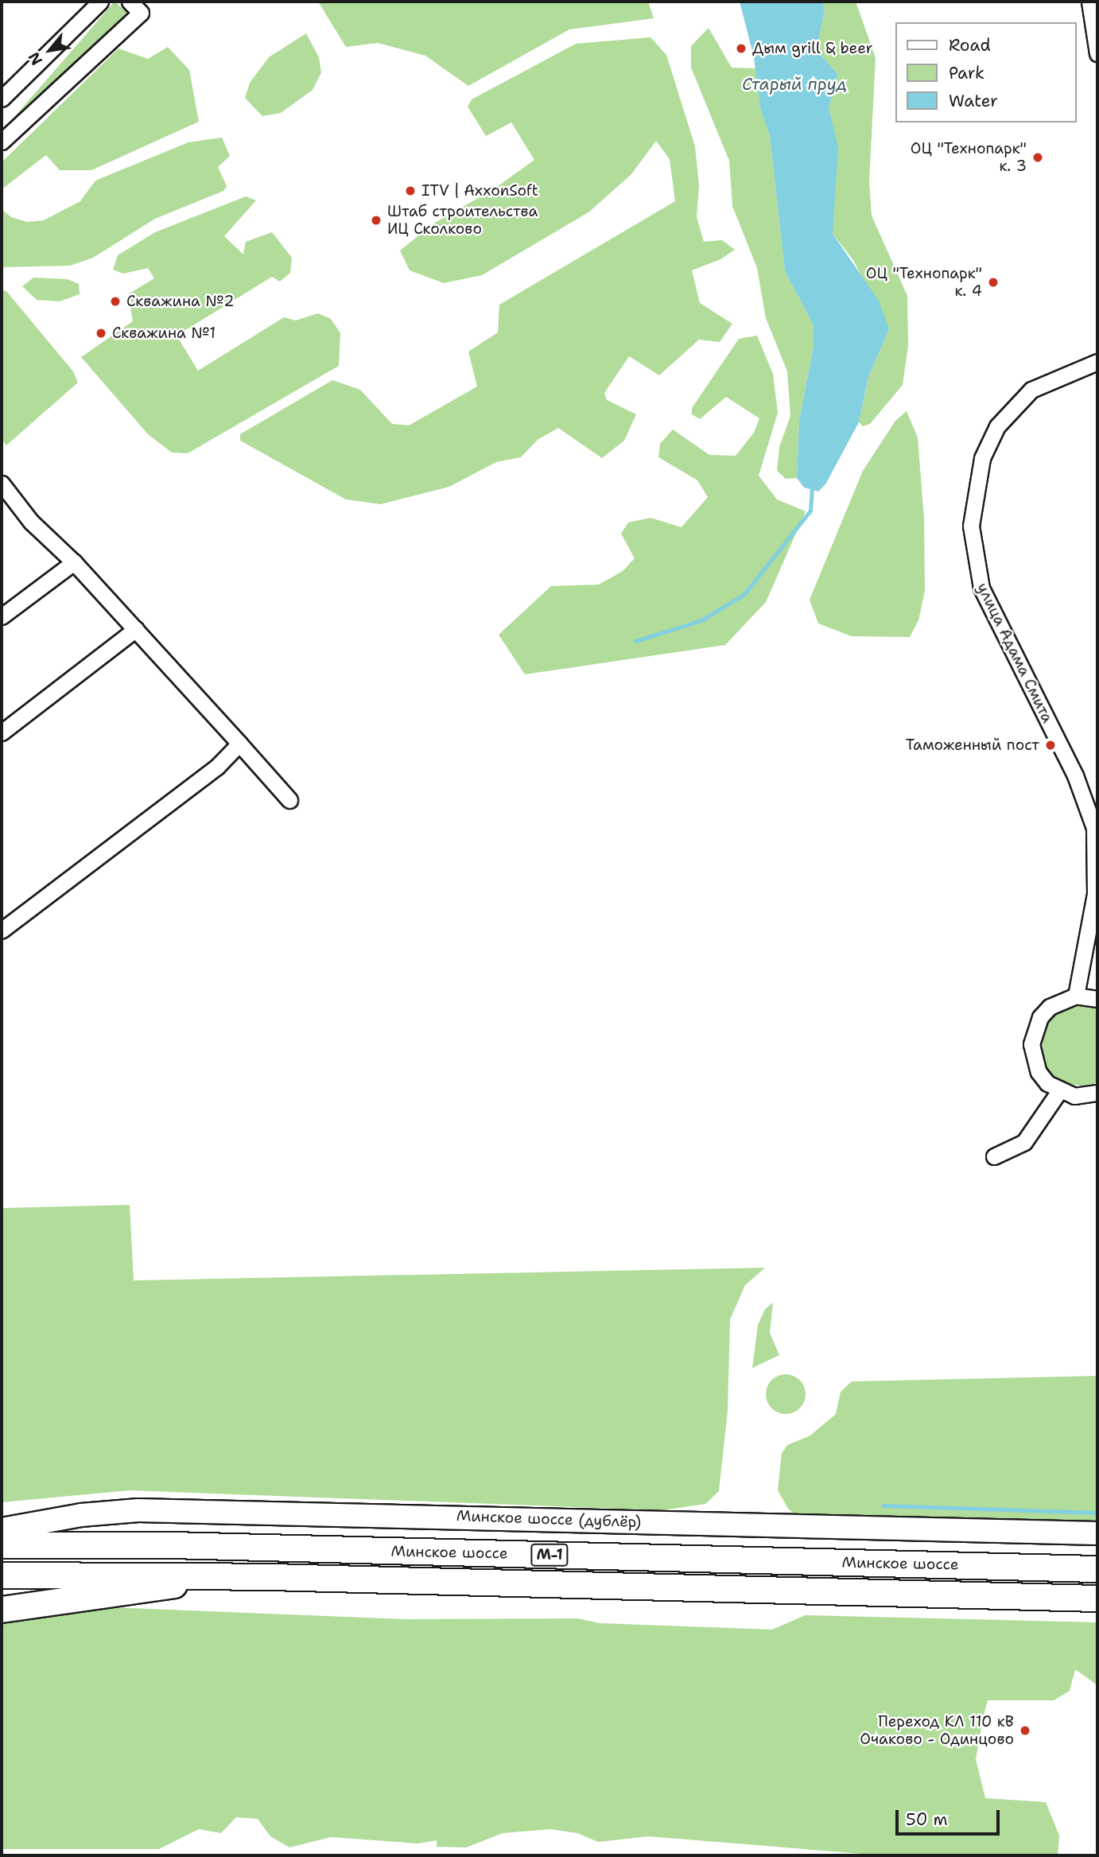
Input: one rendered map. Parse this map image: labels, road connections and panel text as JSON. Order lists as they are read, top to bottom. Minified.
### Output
{"streets":{"main road":["Минское шоссе (дублёр)","Минское шоссе","М-1"],"street":["улица Адама Смита"]},"water":["Старый пруд"],"places":["Дым grill & beer","ОЦ \"Технопарк\" к. 3","ITV | AxxonSoft","Штаб строительства ИЦ Сколково","ОЦ \"Технопарк\" к. 4","Скважина №2","Скважина №1","Таможенный пост","Переход КЛ 110 кВ Очаково - Одинцово"],"legend":["Road","Park","Water"],"scale_bar":"50 m","north":"bottom left"}
